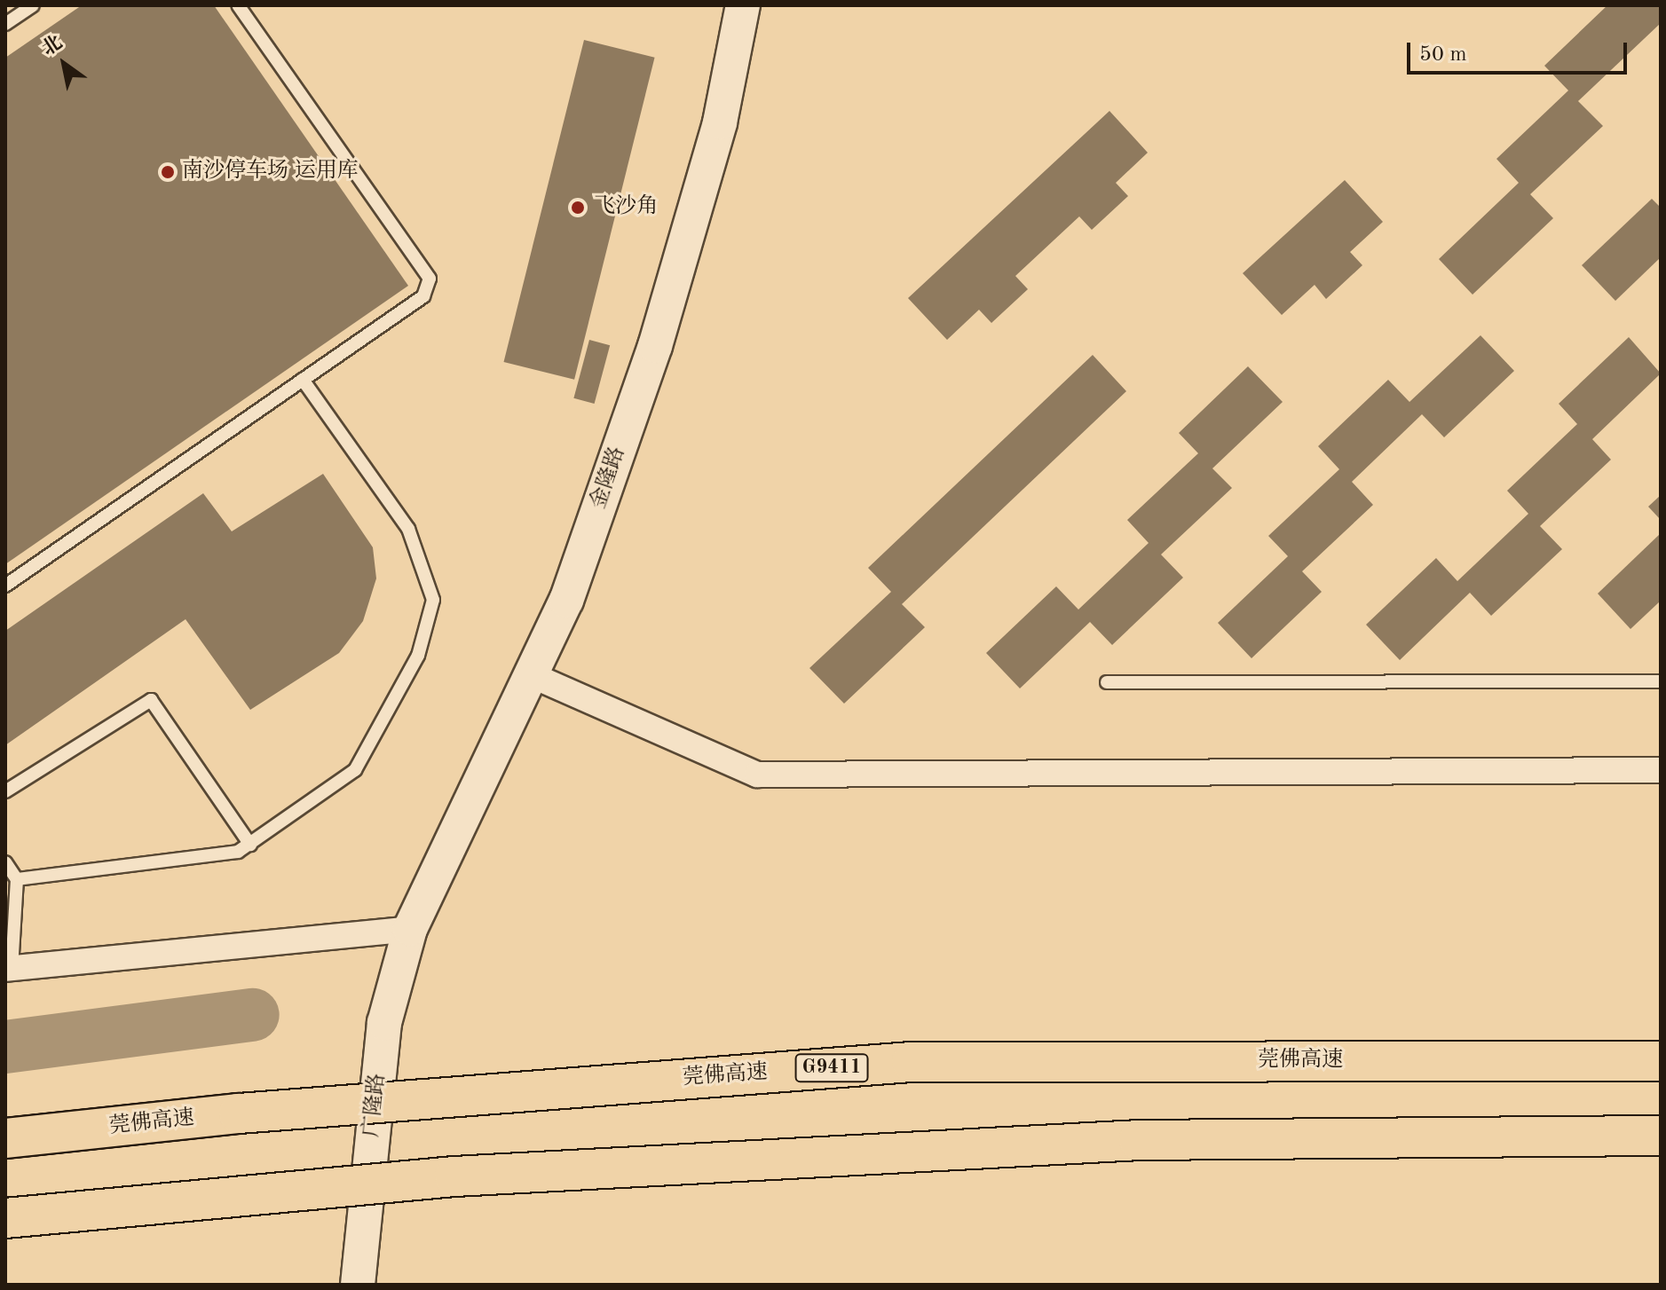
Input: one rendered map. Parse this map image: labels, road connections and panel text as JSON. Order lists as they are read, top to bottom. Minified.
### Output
{"streets":{"highway":["莞佛高速","G9411"],"main road":["金隆路","广隆路"]},"crossings":[["金隆路","广隆路"]],"places":["南沙停车场 运用库","飞沙角"],"scale_bar":"50 m","north":"top left"}
